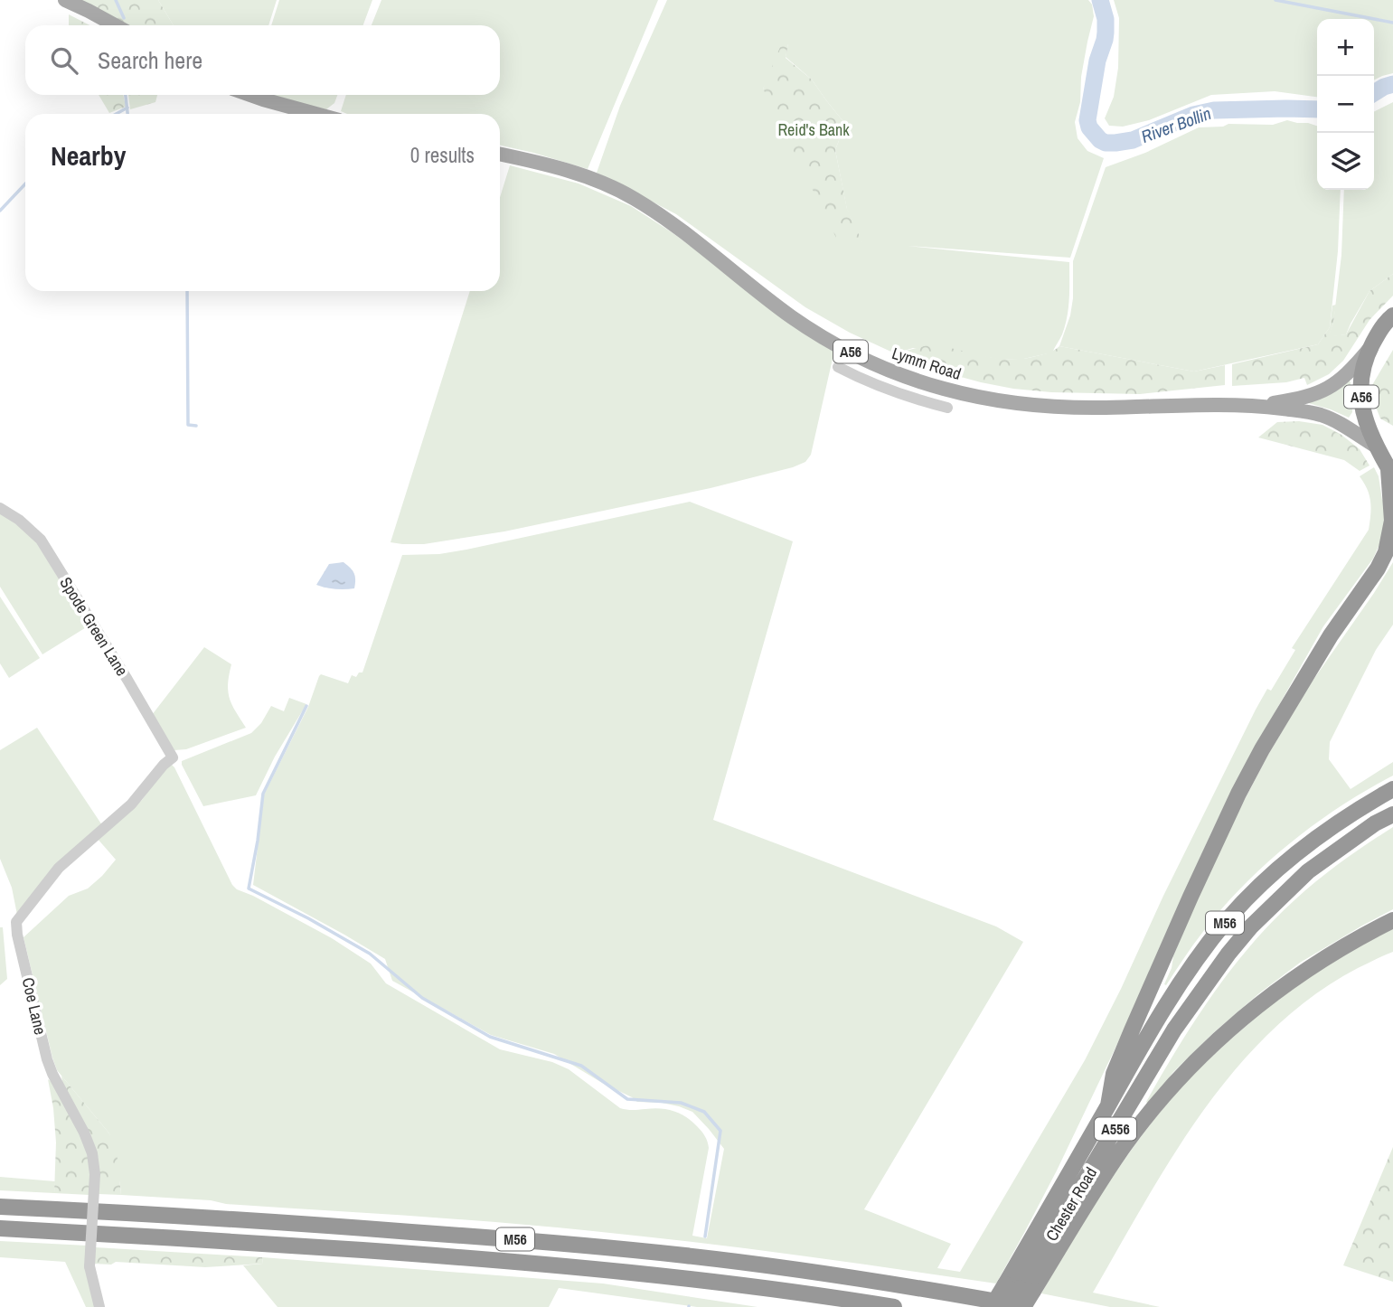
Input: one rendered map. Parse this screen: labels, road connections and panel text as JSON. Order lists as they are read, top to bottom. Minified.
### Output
{"streets":{"highway":["A56","M56","A556","Chester Road"],"main road":["Lymm Road"],"street":["Spode Green Lane","Coe Lane"]},"crossings":[["A56","Lymm Road"],["Spode Green Lane","Coe Lane"],["M56","A556"],["M56","Chester Road"],["A556","Chester Road"]],"water":["River Bollin"],"parks":["Reid's Bank"],"page":{"map_buttons":["+","−"],"search":"Search here","heading":["Nearby","0 results"]}}
